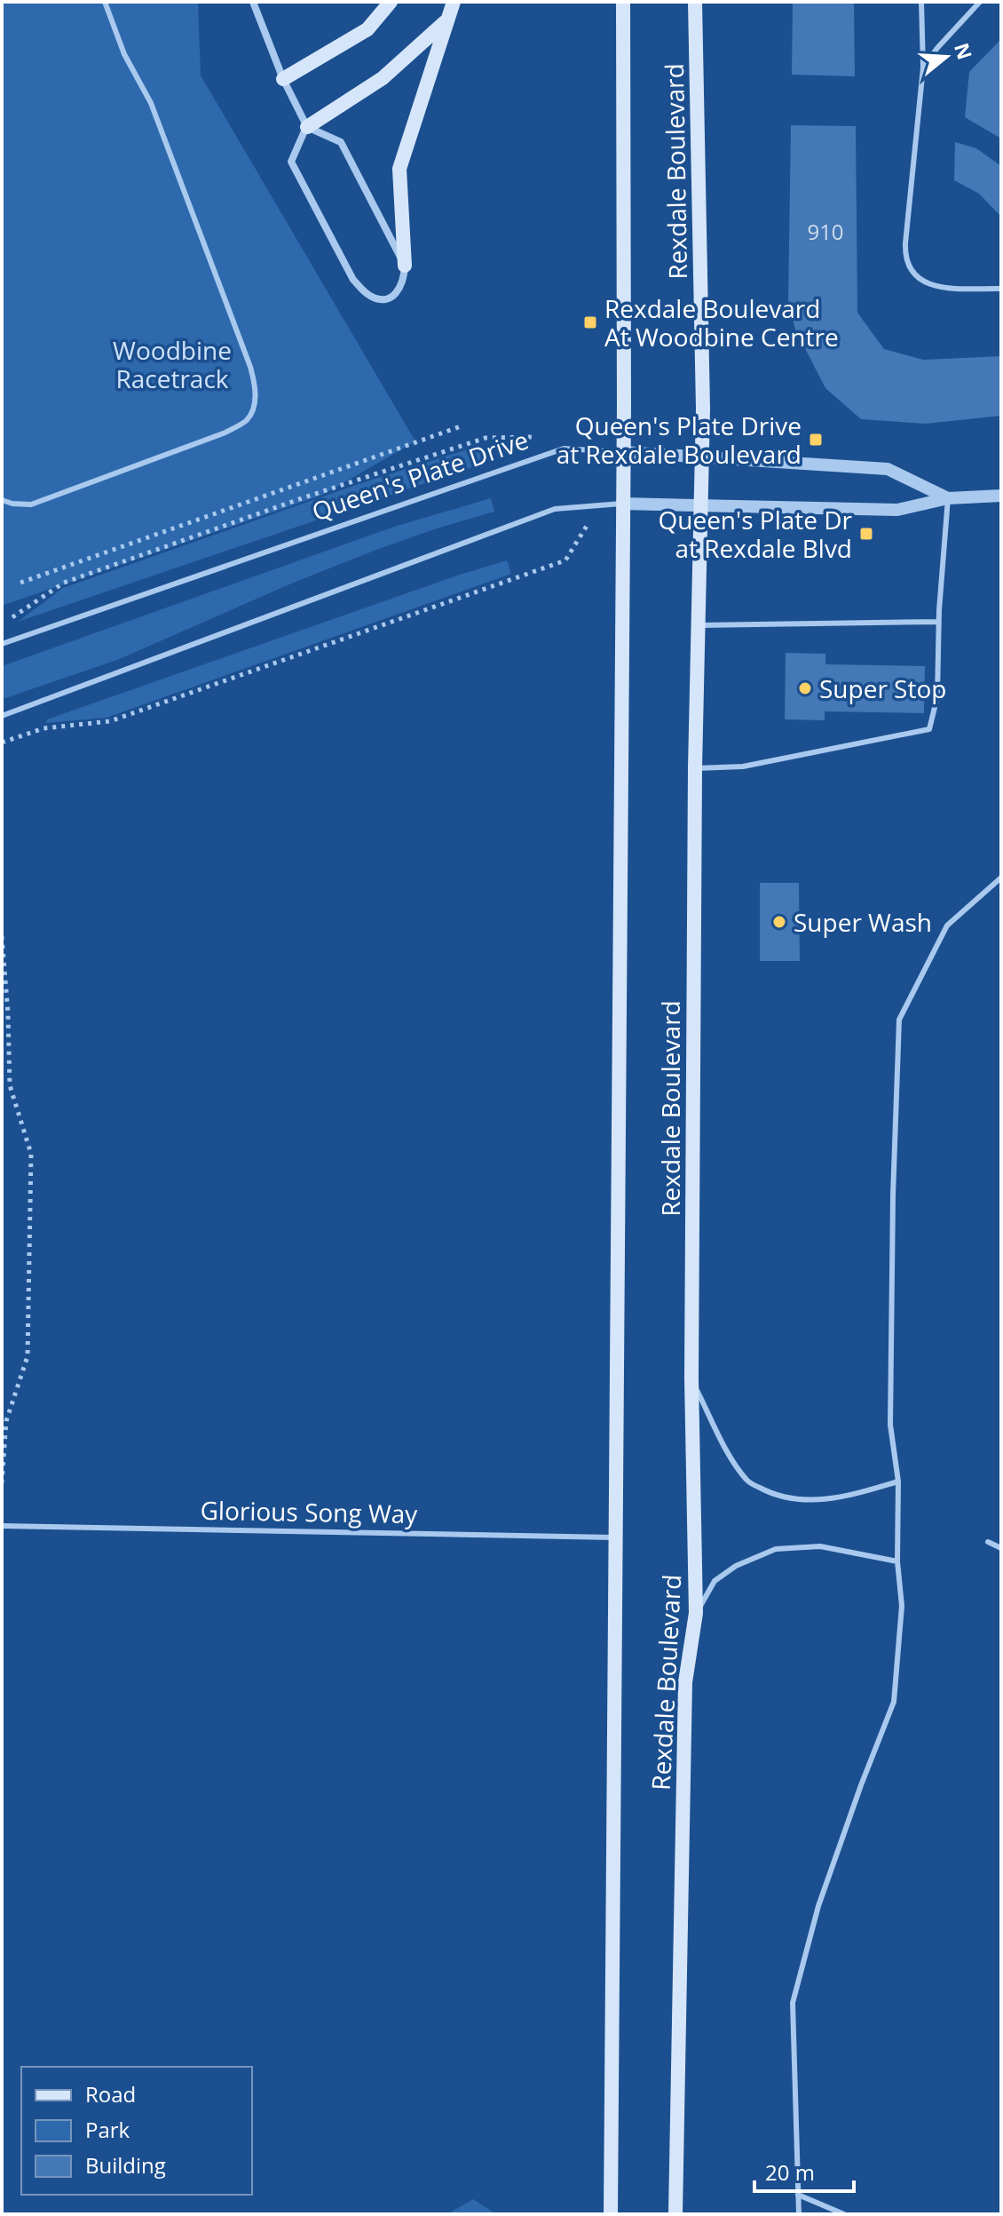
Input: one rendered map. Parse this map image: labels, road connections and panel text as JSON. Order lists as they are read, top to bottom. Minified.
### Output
{"streets":{"main road":["Rexdale Boulevard"],"street":["Queen's Plate Drive"],"lane":["Glorious Song Way"]},"crossings":[["Rexdale Boulevard","Queen's Plate Drive"],["Rexdale Boulevard","Glorious Song Way"]],"parks":["Woodbine Racetrack"],"places":{"transit":["Rexdale Boulevard At Woodbine Centre","Queen's Plate Drive at Rexdale Boulevard","Queen's Plate Dr at Rexdale Blvd"],"other":["Super Stop","Super Wash"]},"house_numbers":["910"],"legend":["Road","Park","Building"],"scale_bar":"20 m","north":"right"}
